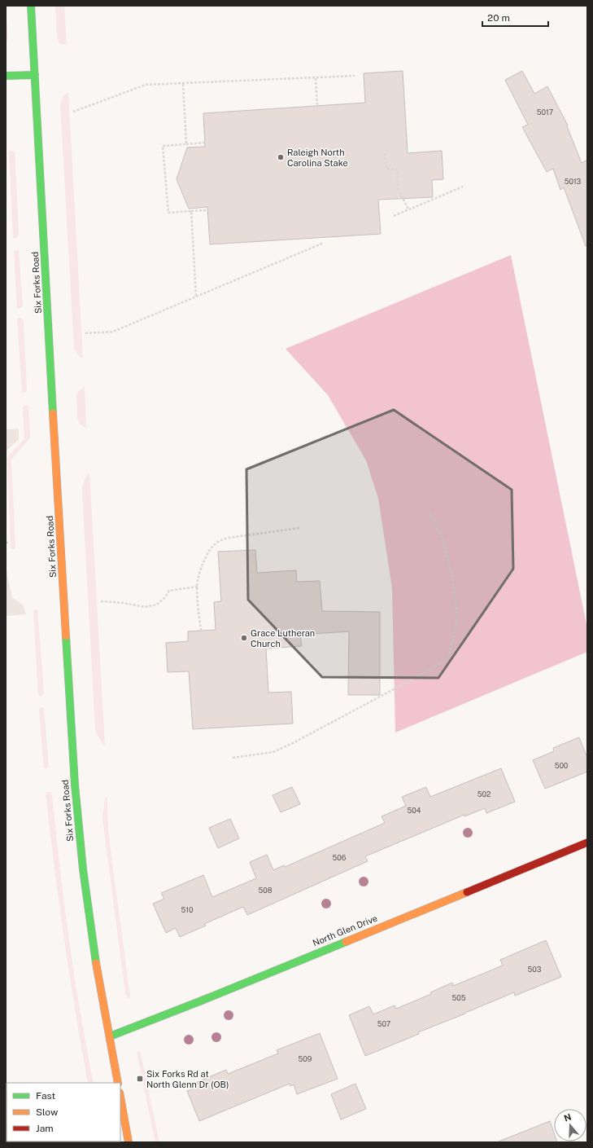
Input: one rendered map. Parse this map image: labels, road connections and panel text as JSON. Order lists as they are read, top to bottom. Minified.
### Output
{"streets":{"main road":["Six Forks Road","North Glen Drive"]},"crossings":[["Six Forks Road","North Glen Drive"]],"places":{"other":["Raleigh North Carolina Stake","Grace Lutheran Church"],"transit":["Six Forks Rd at North Glenn Dr (OB)"]},"house_numbers":["5017","5013","500","502","504","506","508","510","503","505","507","509"],"legend":["Fast","Slow","Jam"],"scale_bar":"20 m","north":"top"}
